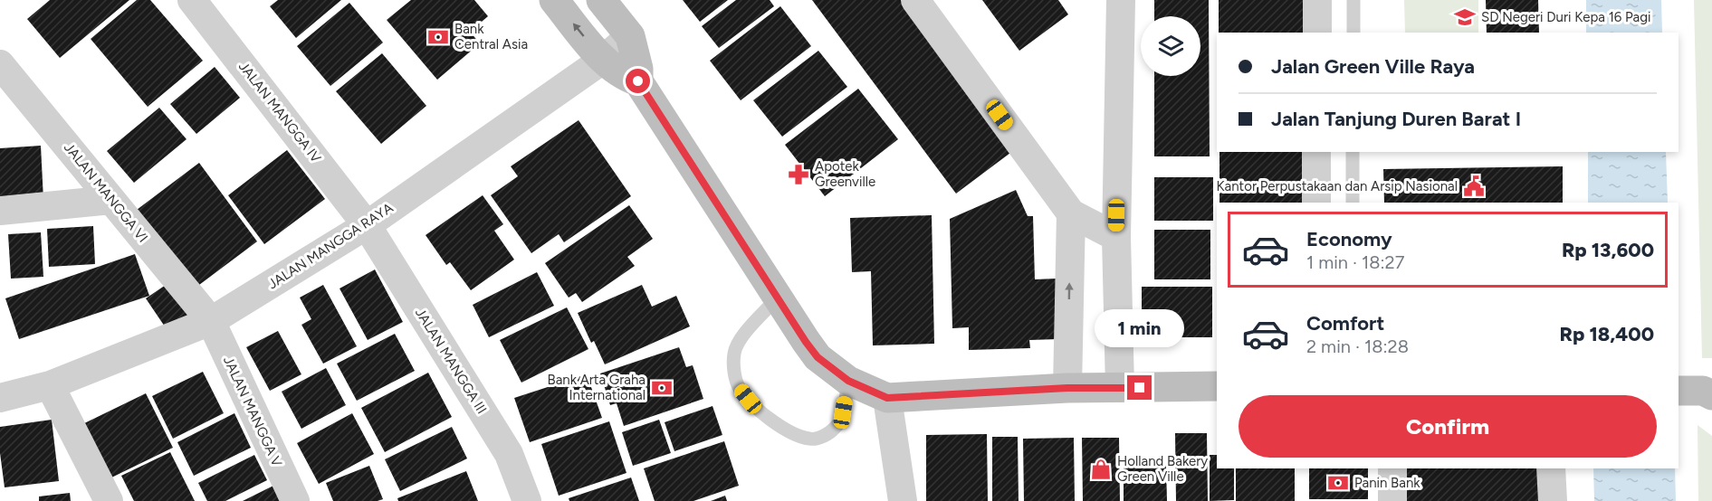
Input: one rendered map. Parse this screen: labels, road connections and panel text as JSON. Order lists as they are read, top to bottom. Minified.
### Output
{"streets":{"street":["JALAN MANGGA IV","JALAN MANGGA VI","JALAN MANGGA RAYA","JALAN MANGGA III","JALAN MANGGA V"]},"crossings":[["JALAN MANGGA IV","JALAN MANGGA RAYA"],["JALAN MANGGA IV","JALAN MANGGA III"],["JALAN MANGGA VI","JALAN MANGGA RAYA"],["JALAN MANGGA VI","JALAN MANGGA V"],["JALAN MANGGA RAYA","JALAN MANGGA III"],["JALAN MANGGA RAYA","JALAN MANGGA V"]],"places":{"school or university":["SD Negeri Duri Kepa 16 Pagi"],"bank":["Bank Central Asia","Bank Arta Graha International","Panin Bank"],"pharmacy":["Apotek Greenville"],"public building":["Kantor Perpustakaan dan Arsip Nasional"],"shop":["Holland Bakery Green Ville"]},"page":{"banner":["Jalan Green Ville Raya","Jalan Tanjung Duren Barat I"],"list":[{"name":"Economy","note":"1 min · 18:27","value":"Rp 13,600"},{"name":"Comfort","note":"2 min · 18:28","value":"Rp 18,400"}],"bubble":"1 min","buttons":"Confirm"}}
